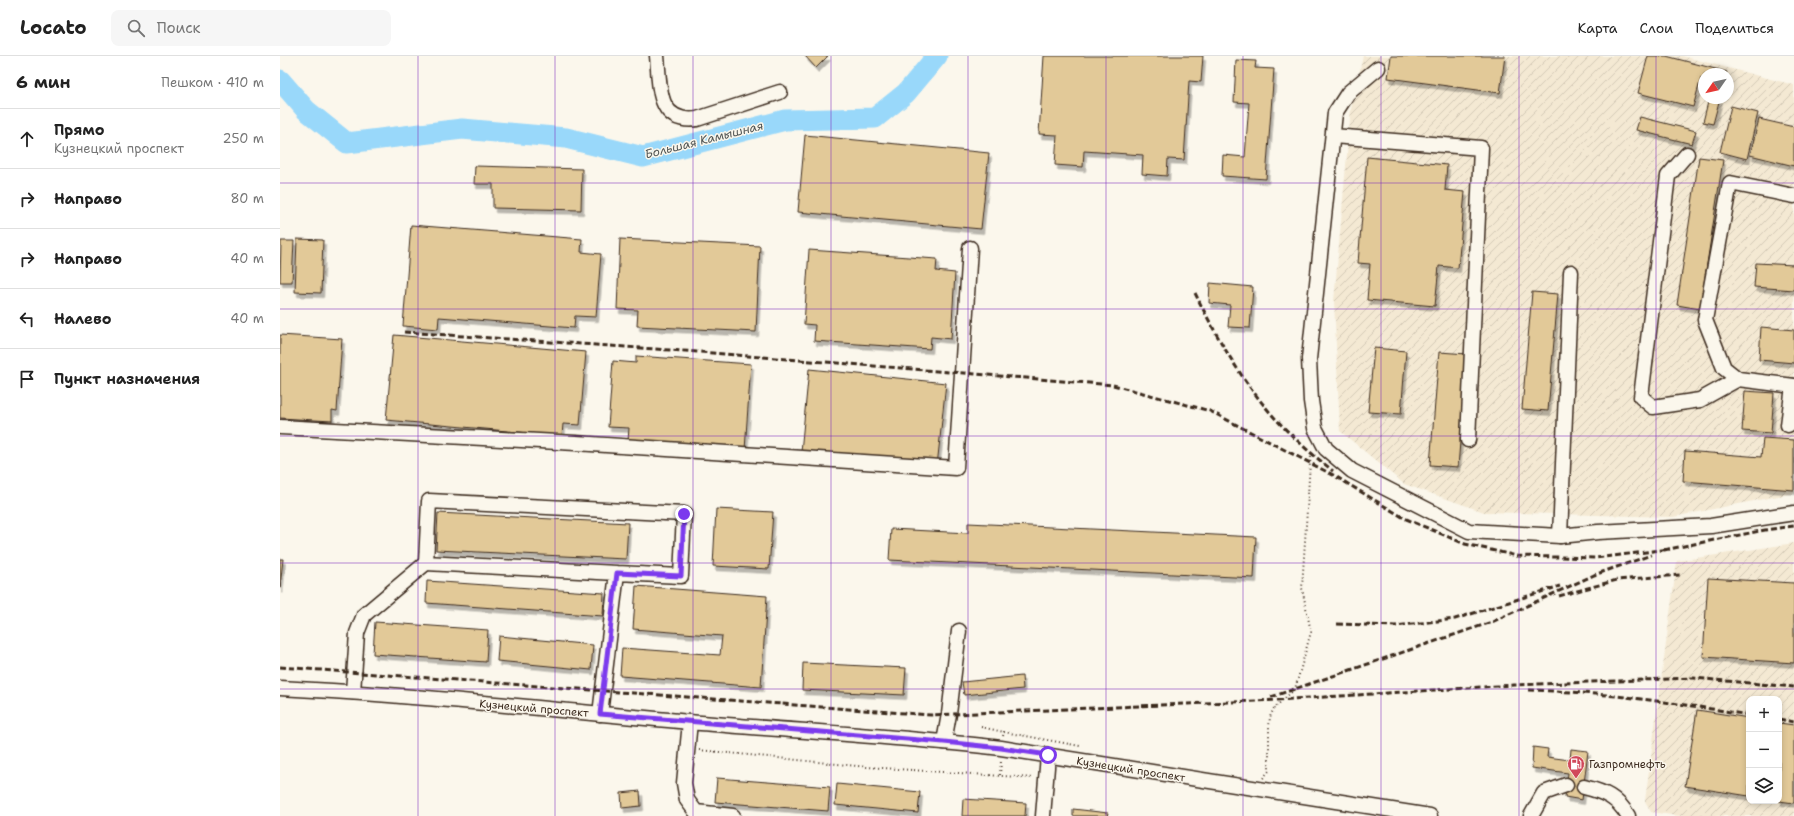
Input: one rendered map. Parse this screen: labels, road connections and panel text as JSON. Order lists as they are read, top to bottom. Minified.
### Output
{"streets":{"street":["Кузнецкий проспект"]},"water":["Большая Камышная"],"places":{"fuel station":["Газпромнефть"]},"north":"bottom left","page":{"header":"Locato","search":"Поиск","nav":["Карта","Слои","Поделиться"],"heading":["6 мин","Пешком · 410 m"],"list":[["Прямо","Кузнецкий проспект","250 m"],["Направо","80 m"],["Направо","40 m"],["Налево","40 m"],"Пункт назначения"],"map_buttons":["+","−"]}}
